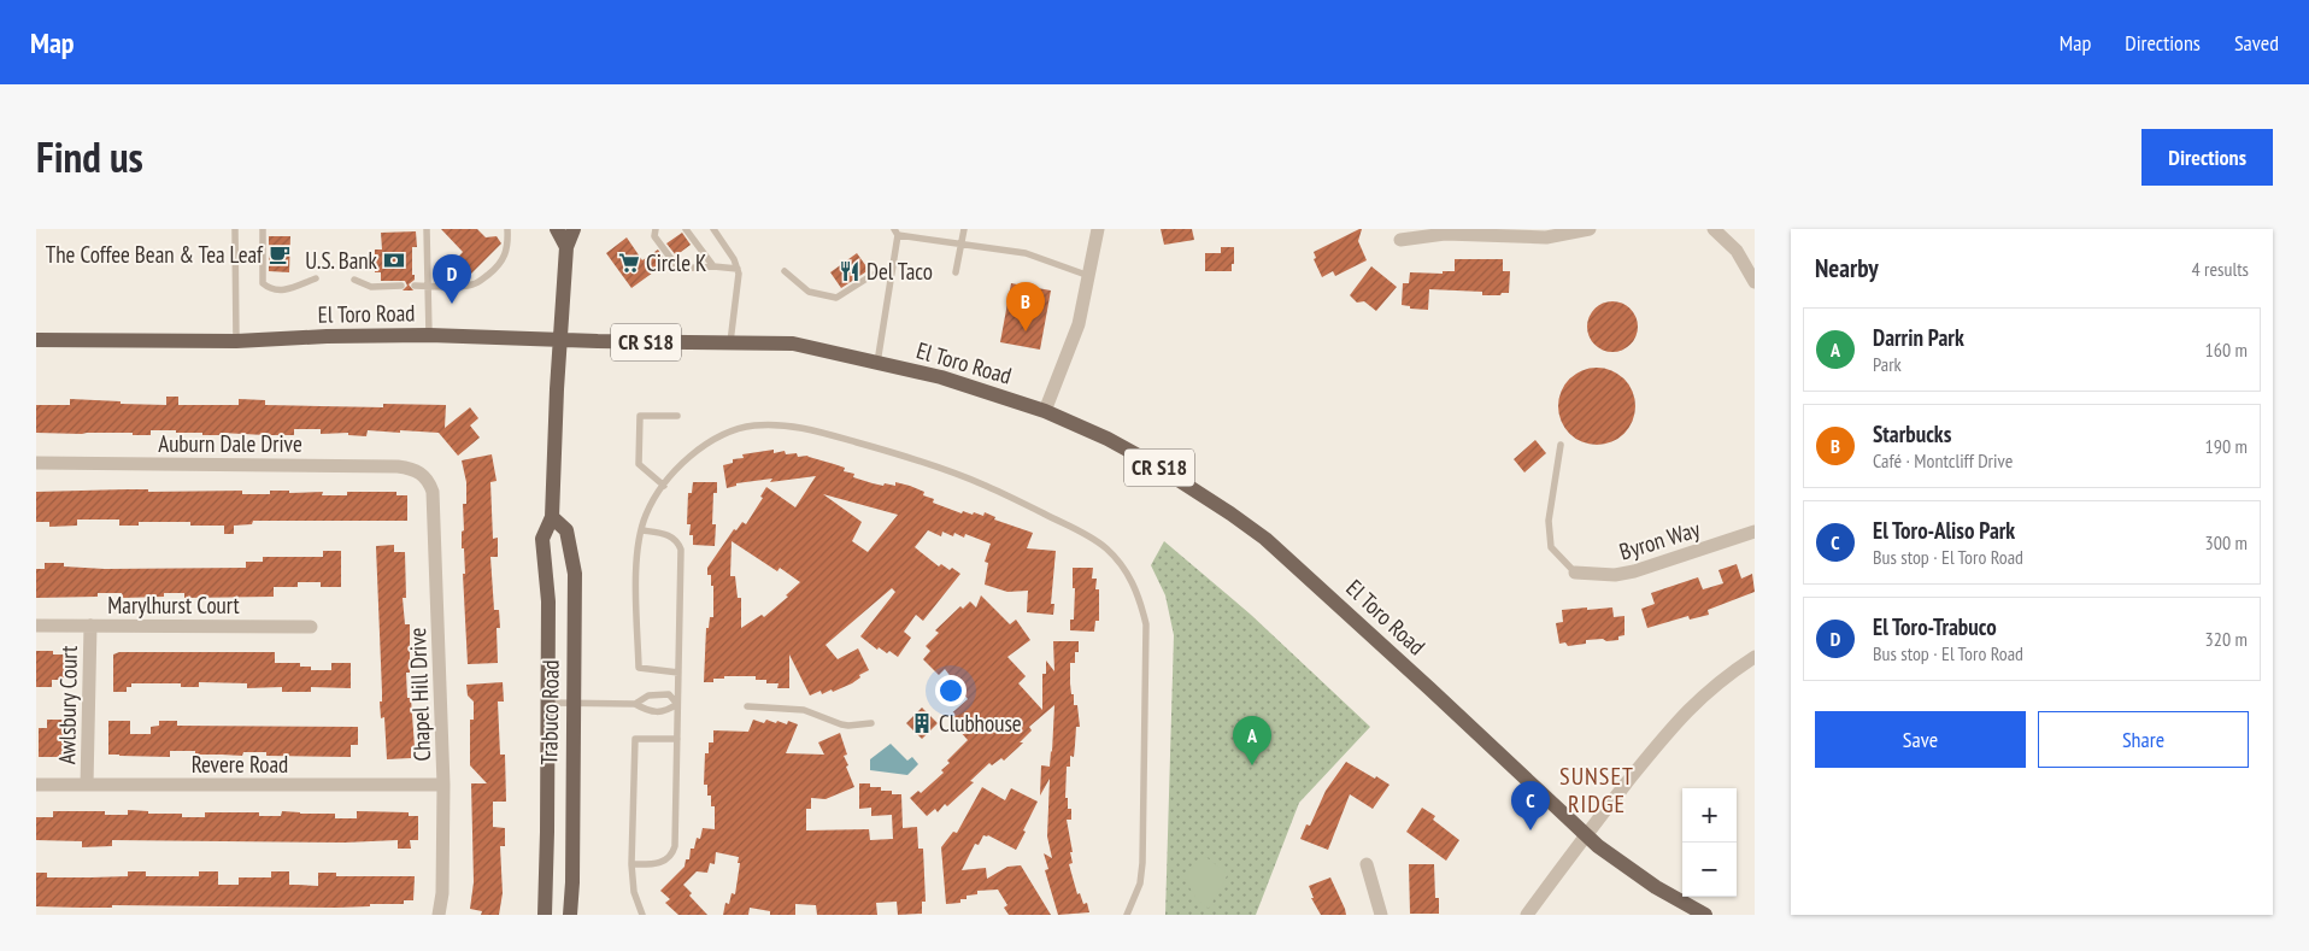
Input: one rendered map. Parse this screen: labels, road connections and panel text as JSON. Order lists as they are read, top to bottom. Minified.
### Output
{"streets":{"main road":["El Toro Road","CR S18","Trabuco Road"],"street":["Auburn Dale Drive","Byron Way","Marylhurst Court","Chapel Hill Drive","Awlsbury Court","Revere Road"]},"crossings":[["El Toro Road","Trabuco Road"],["Auburn Dale Drive","Chapel Hill Drive"],["Marylhurst Court","Awlsbury Court"],["Chapel Hill Drive","Revere Road"],["Awlsbury Court","Revere Road"]],"districts":["SUNSET RIDGE"],"places":{"cafe":["The Coffee Bean & Tea Leaf"],"bank":["U.S. Bank"],"supermarket":["Circle K"],"restaurant":["Del Taco"],"building":["Clubhouse"]},"page":{"header":"Map","nav":["Map","Directions","Saved"],"title":"Find us","buttons":["Directions",["Save","Share"]],"heading":["Nearby","4 results"],"pins":["D","B","A","C"],"list":[{"mark":"A","name":"Darrin Park","note":"Park","value":"160 m"},{"mark":"B","name":"Starbucks","note":"Café · Montcliff Drive","value":"190 m"},{"mark":"C","name":"El Toro-Aliso Park","note":"Bus stop · El Toro Road","value":"300 m"},{"mark":"D","name":"El Toro-Trabuco","note":"Bus stop · El Toro Road","value":"320 m"}],"map_buttons":["+","−"]}}
